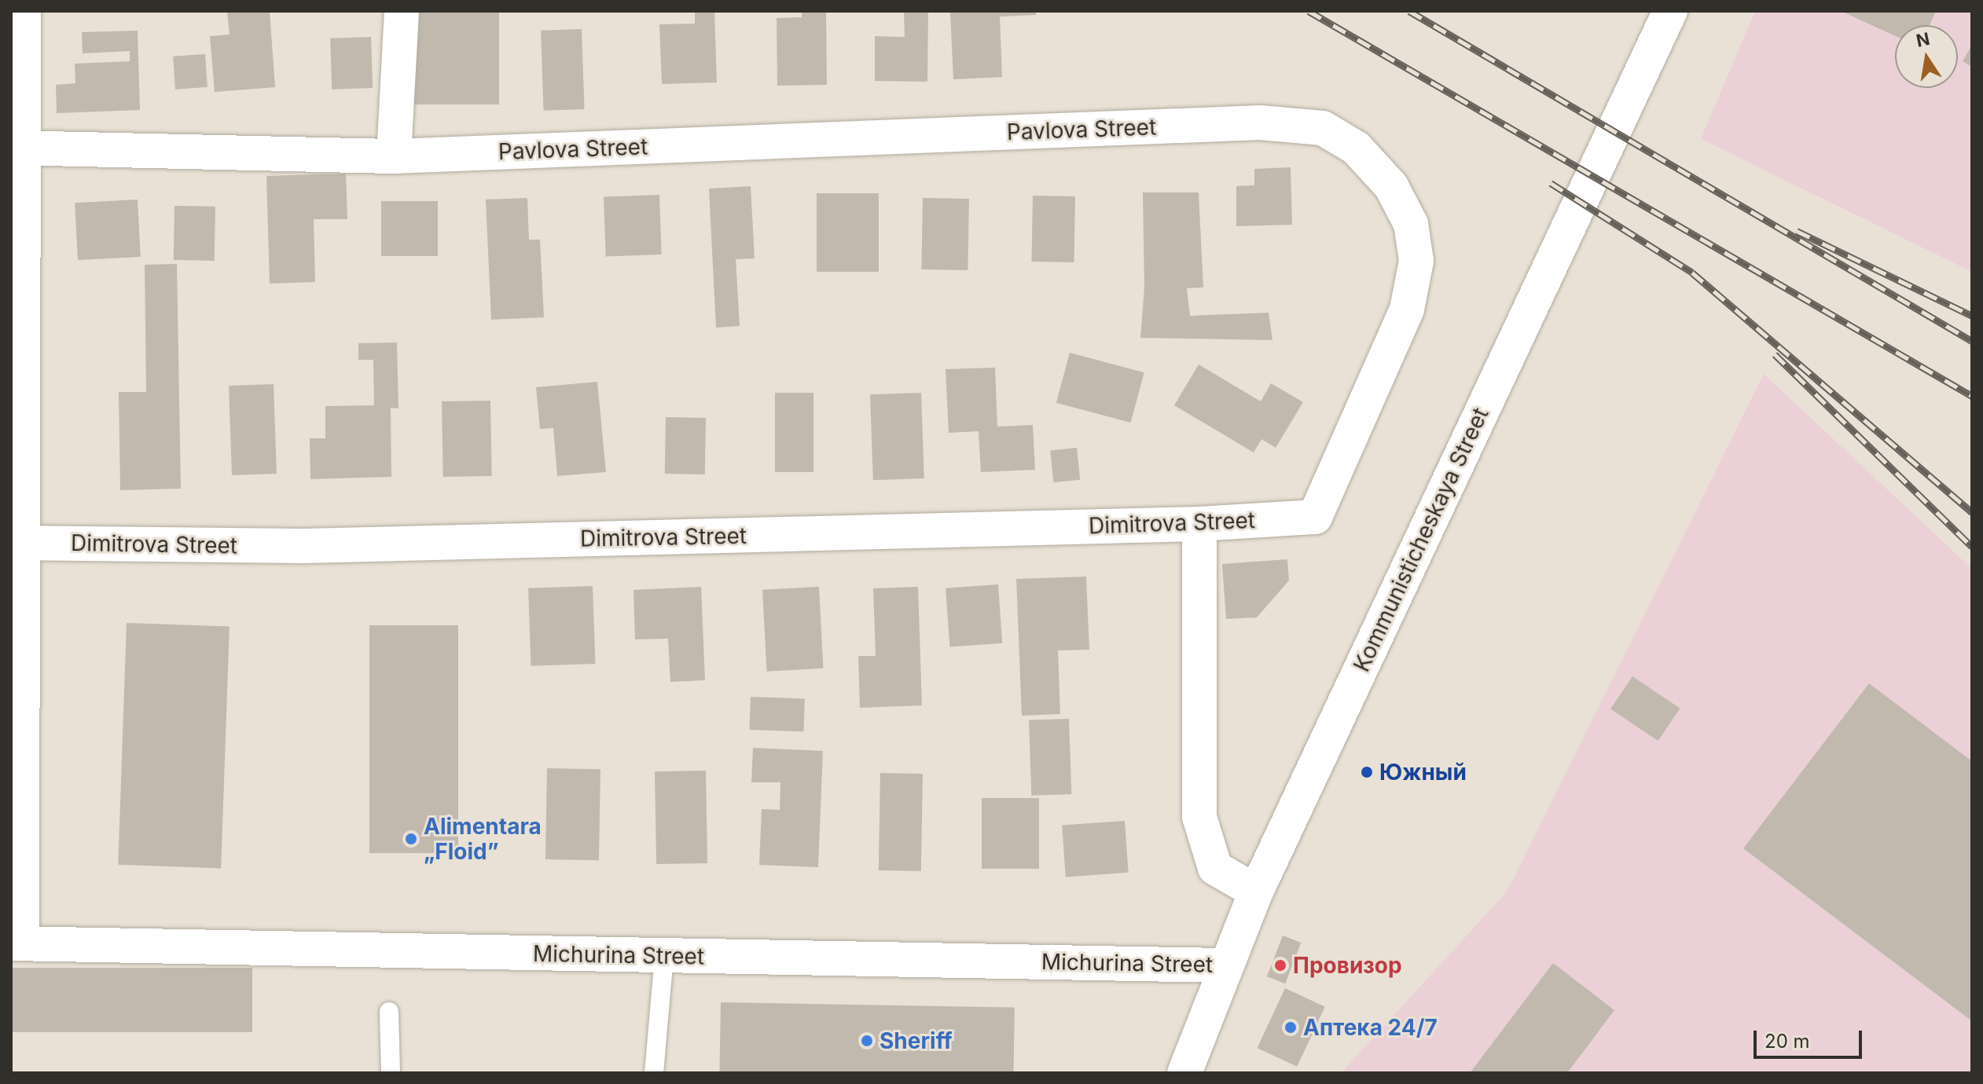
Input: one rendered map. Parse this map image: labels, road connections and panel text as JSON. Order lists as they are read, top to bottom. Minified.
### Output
{"streets":{"street":["Pavlova Street","Dimitrova Street","Kommunisticheskaya Street","Michurina Street"]},"crossings":[["Pavlova Street","Dimitrova Street"],["Kommunisticheskaya Street","Michurina Street"]],"places":["Южный","Alimentara „Floid”","Провизор","Аптека 24/7","Sheriff"],"scale_bar":"20 m","north":"top"}
